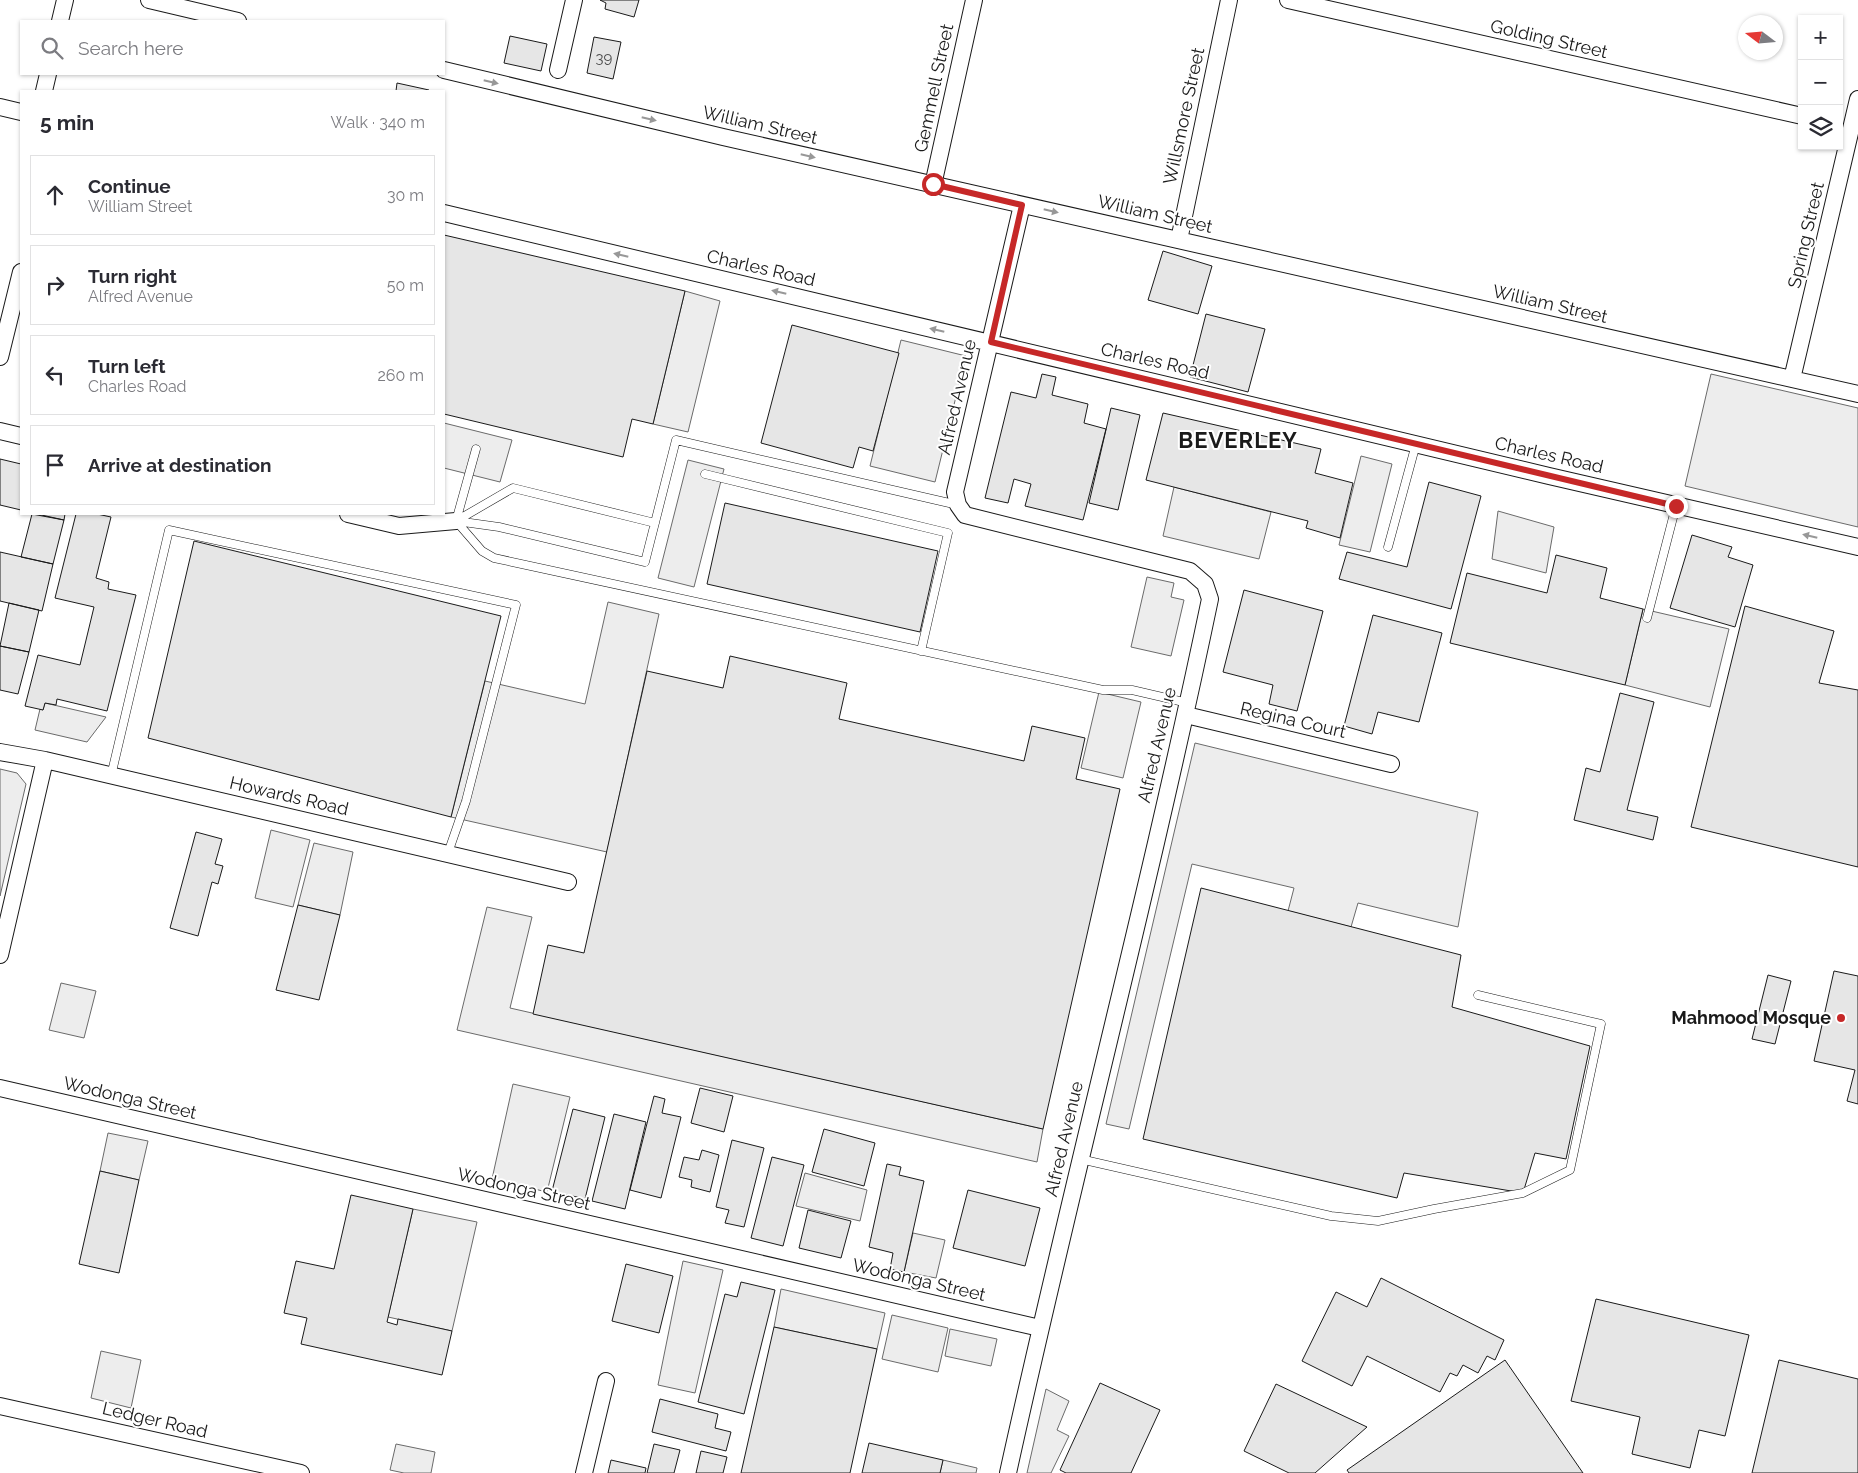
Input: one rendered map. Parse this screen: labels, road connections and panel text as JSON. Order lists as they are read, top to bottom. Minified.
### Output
{"streets":{"street":["Golding Street","Gemmell Street","Willsmore Street","William Street","Spring Street","Charles Road","Alfred Avenue","Regina Court","Howards Road","Wodonga Street","Ledger Road"]},"crossings":[["Gemmell Street","William Street"],["Willsmore Street","William Street"],["William Street","Spring Street"],["William Street","Alfred Avenue"],["Charles Road","Alfred Avenue"],["Alfred Avenue","Regina Court"],["Alfred Avenue","Wodonga Street"]],"one_way":["William Street","Charles Road"],"districts":["BEVERLEY"],"places":["Mahmood Mosque"],"house_numbers":["39"],"north":"left","page":{"map_buttons":["+","−"],"search":"Search here","heading":["5 min","Walk · 340 m"],"list":[["Continue","William Street","30 m"],["Turn right","Alfred Avenue","50 m"],["Turn left","Charles Road","260 m"],"Arrive at destination"]}}
